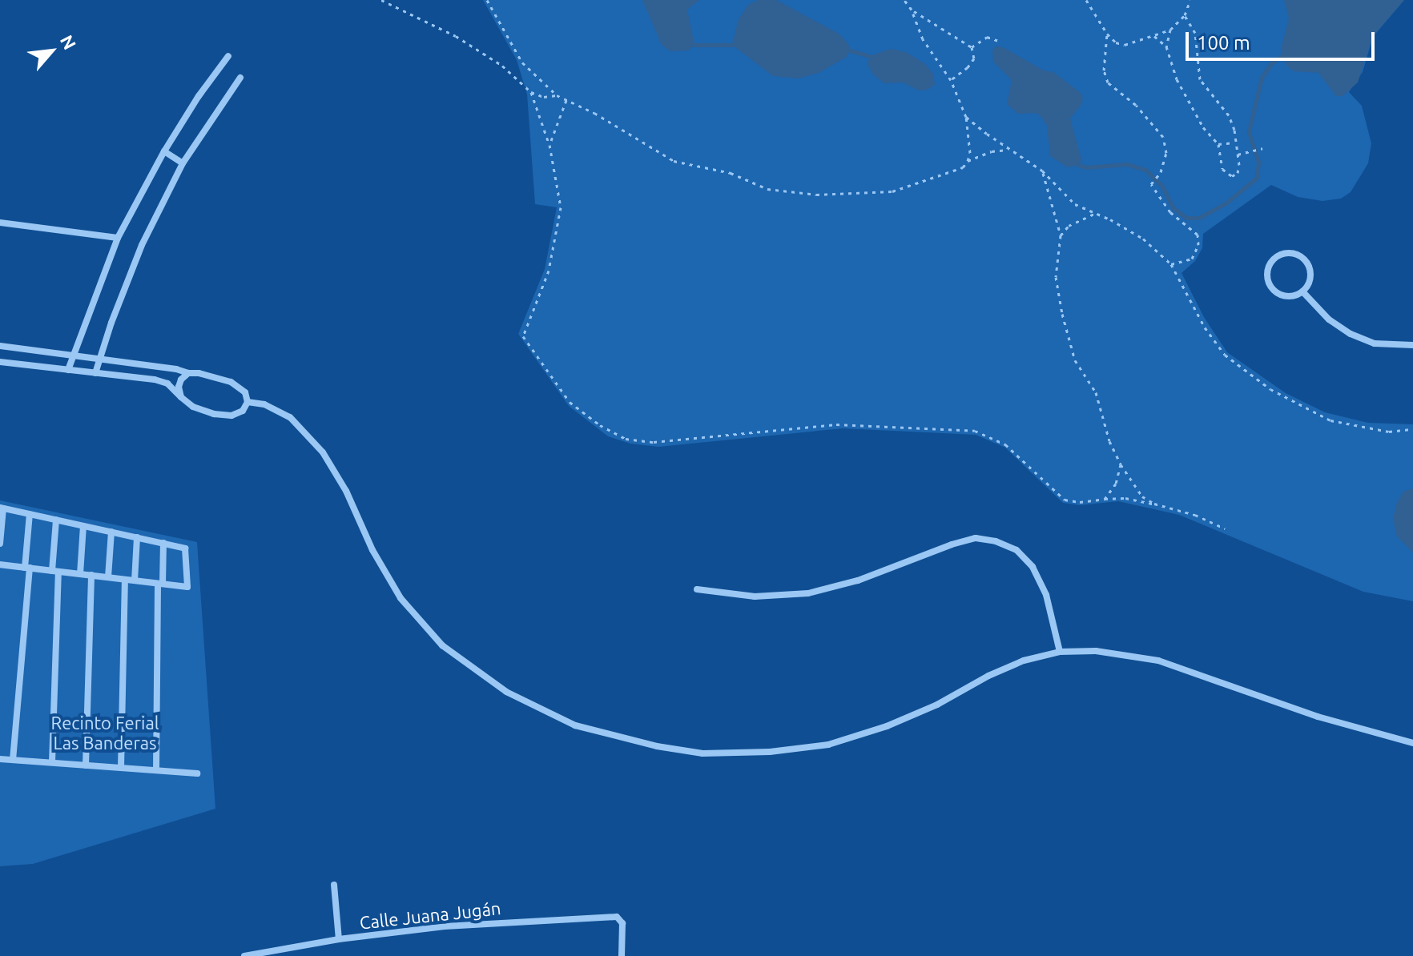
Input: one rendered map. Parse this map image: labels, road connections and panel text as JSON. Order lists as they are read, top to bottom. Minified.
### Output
{"streets":{"street":["Calle Juana Jugán"]},"parks":["Recinto Ferial Las Banderas"],"scale_bar":"100 m","north":"top right"}
